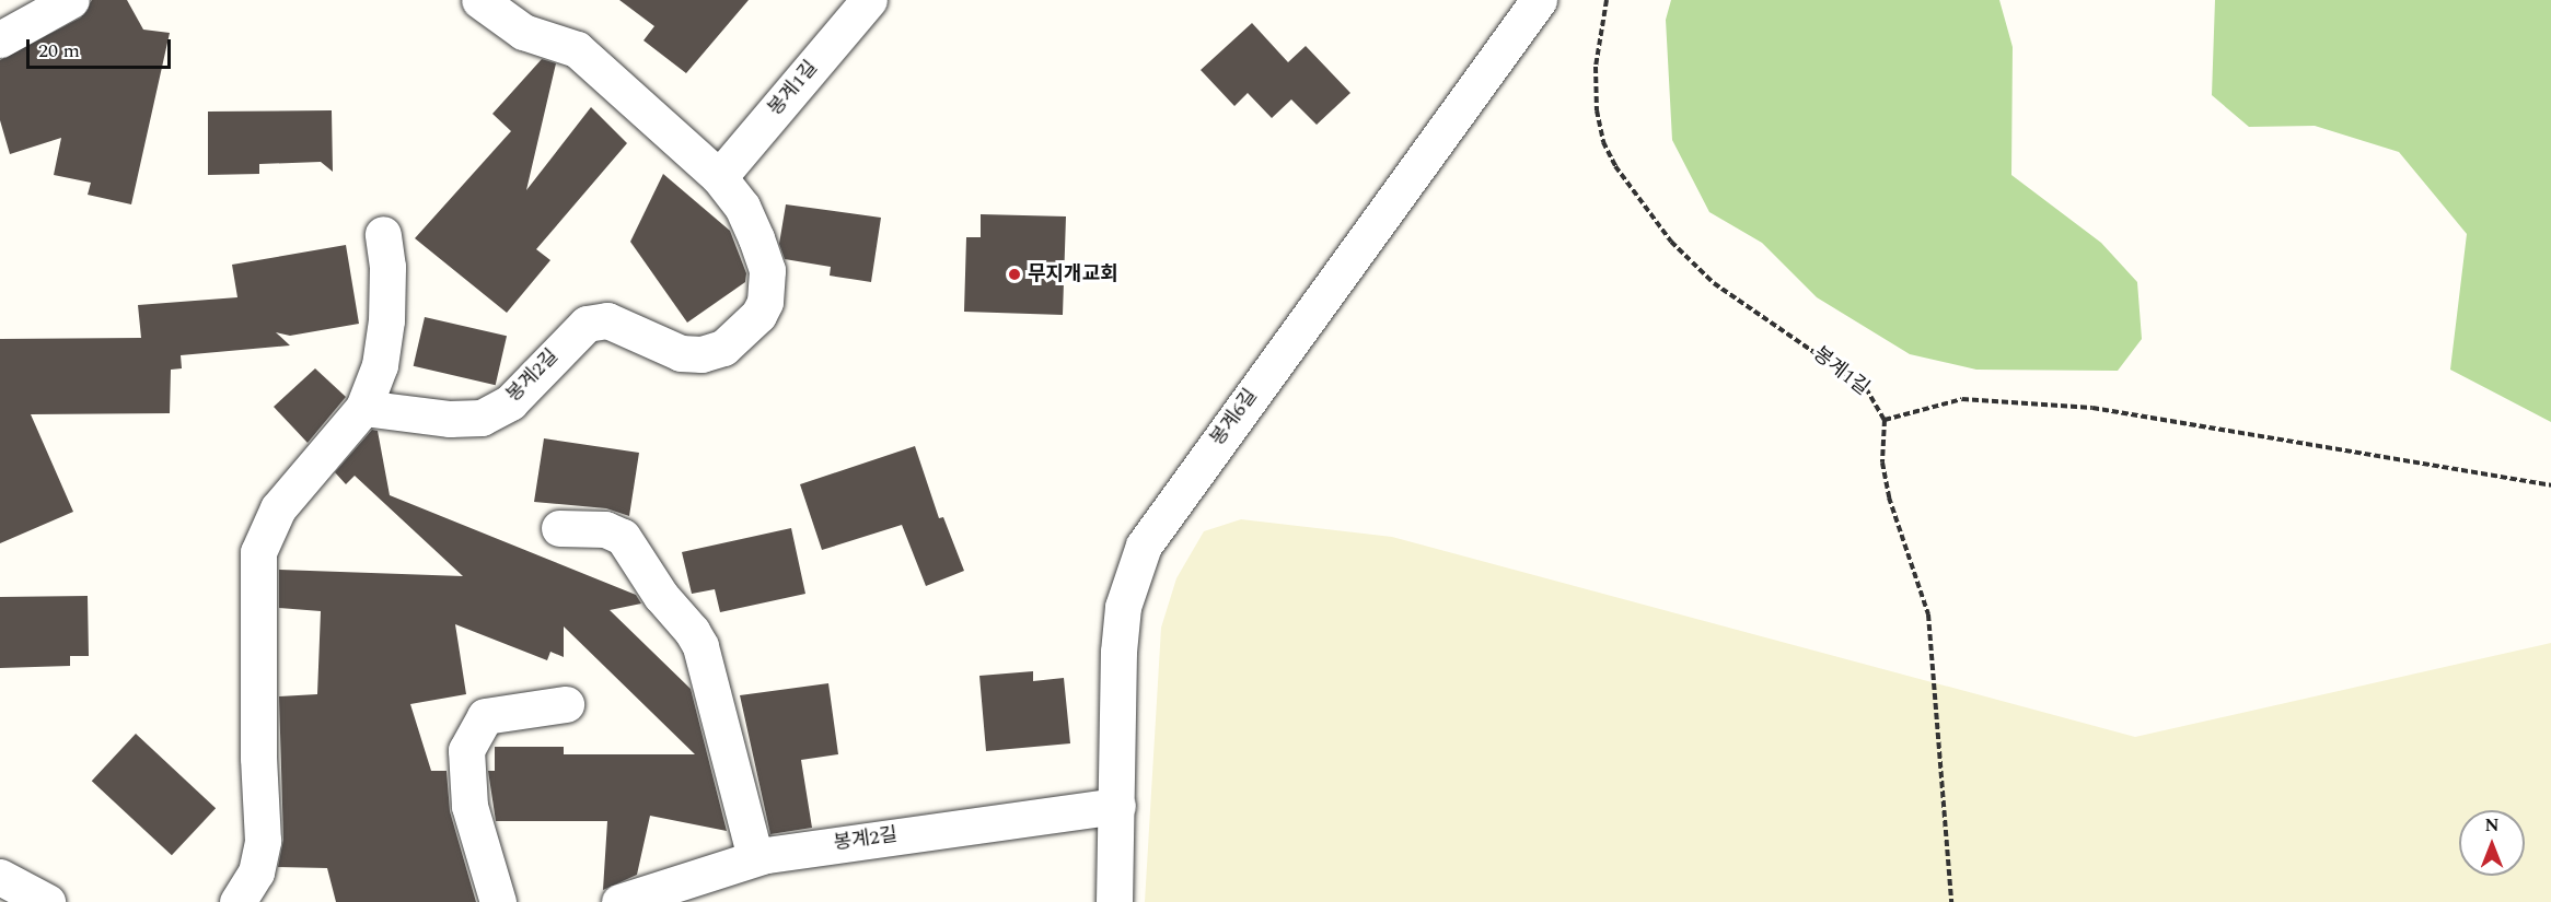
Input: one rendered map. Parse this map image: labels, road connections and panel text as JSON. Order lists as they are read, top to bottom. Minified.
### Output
{"streets":{"street":["봉계1길","봉계2길","봉계6길"]},"crossings":[["봉계1길","봉계2길"],["봉계2길","봉계6길"]],"places":["무지개교회"],"scale_bar":"20 m","north":"top"}
